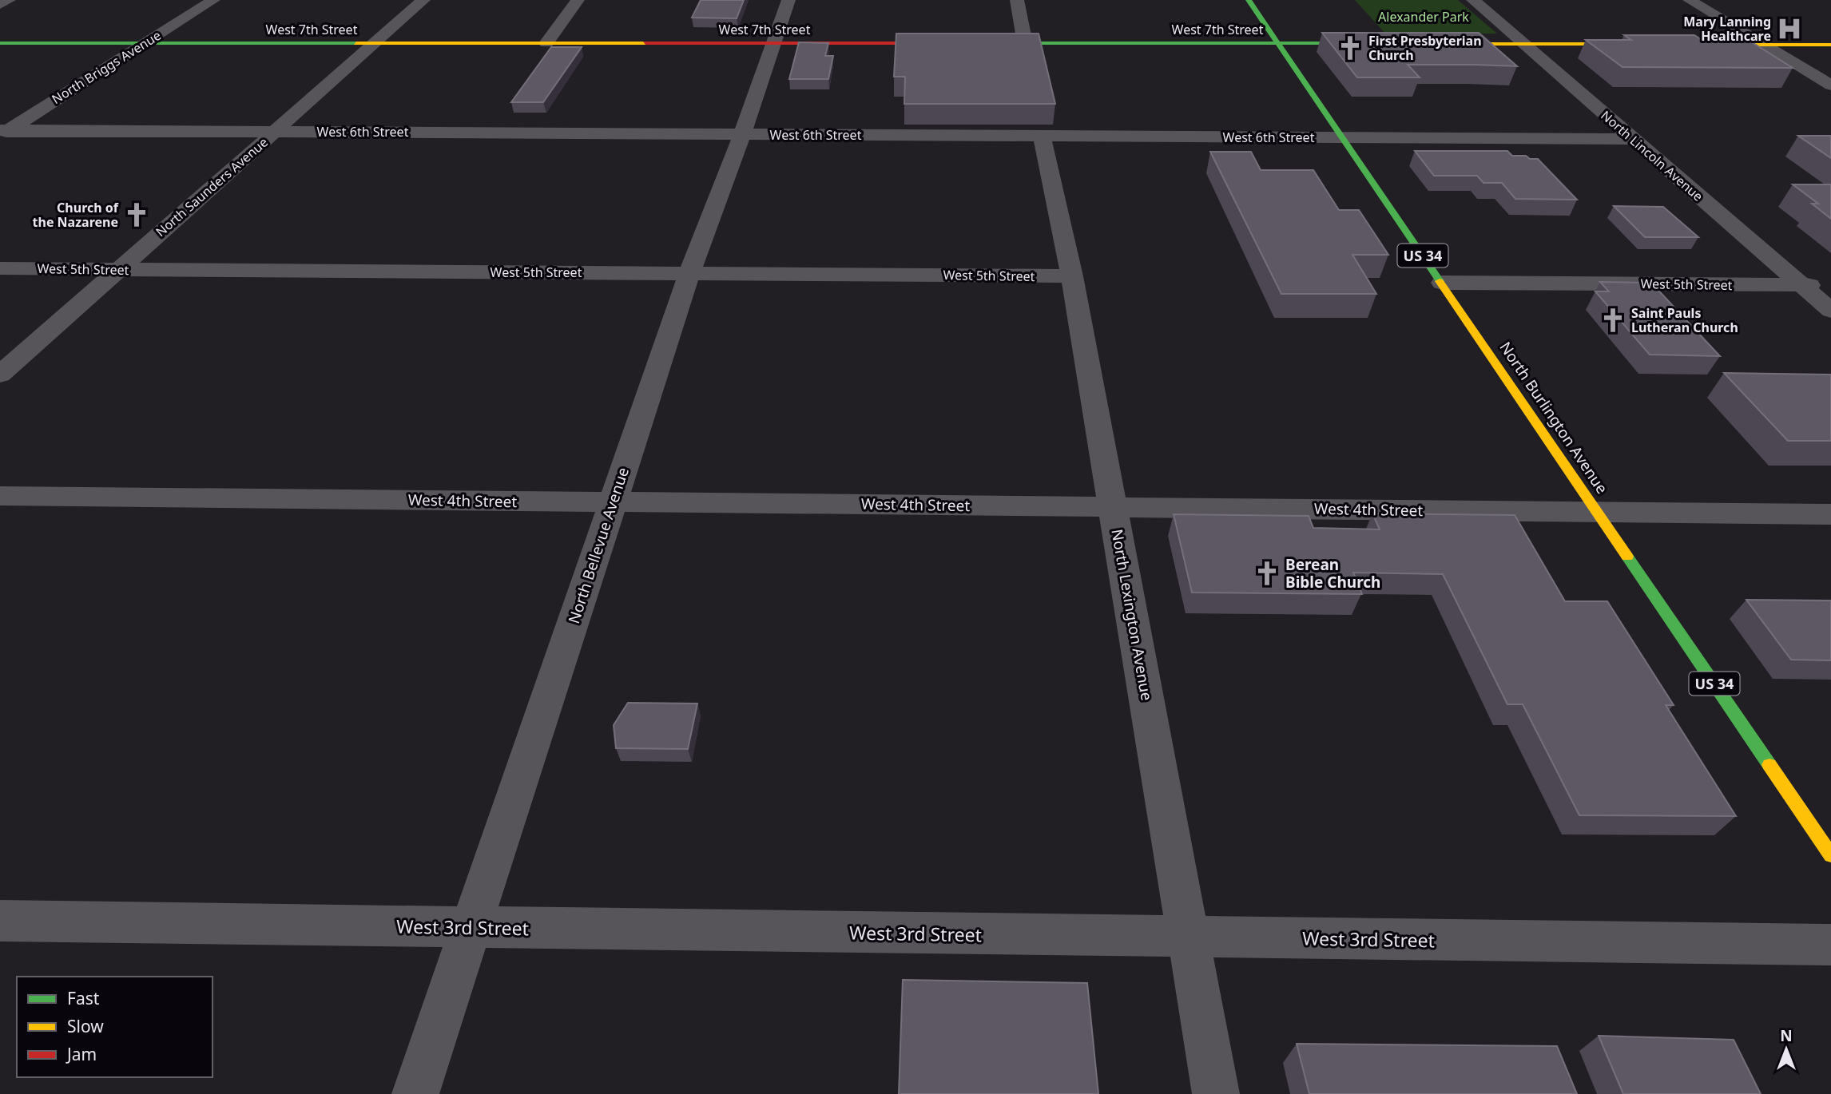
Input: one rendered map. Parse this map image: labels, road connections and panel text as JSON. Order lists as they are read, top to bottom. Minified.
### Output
{"streets":{"main road":["West 7th Street","US 34","North Burlington Avenue"],"street":["North Briggs Avenue","West 6th Street","North Lincoln Avenue","North Saunders Avenue","West 5th Street","West 4th Street","North Bellevue Avenue","North Lexington Avenue","West 3rd Street"]},"crossings":[["West 7th Street","North Briggs Avenue"],["West 7th Street","North Saunders Avenue"],["West 7th Street","North Burlington Avenue"],["West 7th Street","North Bellevue Avenue"],["North Briggs Avenue","West 6th Street"],["West 6th Street","North Lincoln Avenue"],["West 6th Street","North Saunders Avenue"],["West 6th Street","North Burlington Avenue"],["West 6th Street","North Bellevue Avenue"],["West 6th Street","North Lexington Avenue"],["North Lincoln Avenue","West 5th Street"],["North Saunders Avenue","West 5th Street"],["West 5th Street","North Burlington Avenue"],["West 5th Street","North Bellevue Avenue"],["West 5th Street","North Lexington Avenue"],["North Burlington Avenue","West 4th Street"],["West 4th Street","North Bellevue Avenue"],["West 4th Street","North Lexington Avenue"],["North Bellevue Avenue","West 3rd Street"],["North Lexington Avenue","West 3rd Street"]],"parks":["Alexander Park"],"places":{"hospital":["Mary Lanning Healthcare"],"church":["First Presbyterian Church","Church of the Nazarene","Saint Pauls Lutheran Church","Berean Bible Church"]},"legend":["Fast","Slow","Jam"],"north":"top"}
